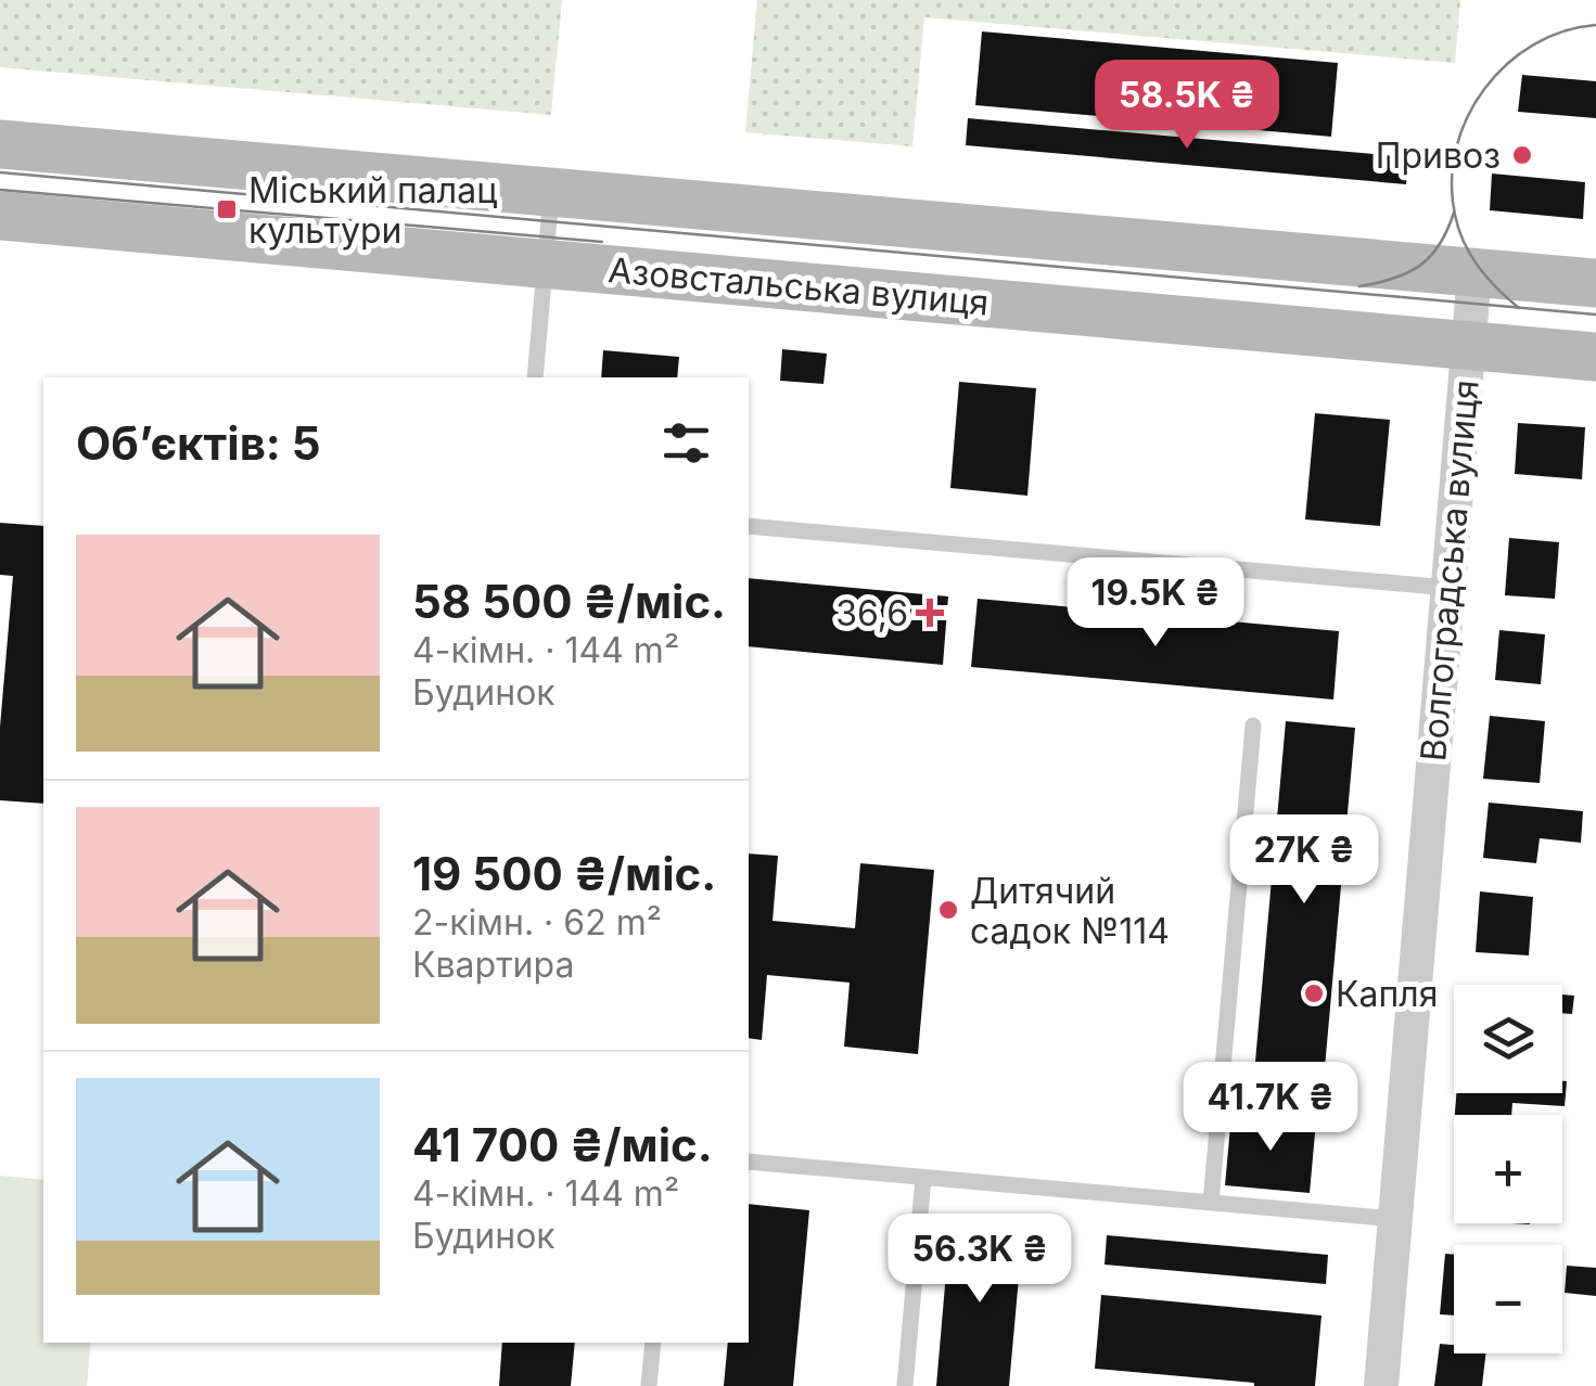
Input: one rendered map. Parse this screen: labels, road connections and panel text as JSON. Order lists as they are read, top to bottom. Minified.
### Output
{"streets":{"street":["Азовстальська вулиця","Волгоградська вулиця"]},"crossings":[["Азовстальська вулиця","Волгоградська вулиця"]],"places":{"other":["Привоз","Дитячий садок №114","Капля"],"transit":["Міський палац культури"],"health":["36,6"]},"page":{"price":["58.5K ₴","19.5K ₴","27K ₴","41.7K ₴","56.3K ₴"],"heading":"Об’єктів: 5","list":[{"name":"58 500 ₴/міс.","note":"4-кімн. · 144 m² · Будинок"},{"name":"19 500 ₴/міс.","note":"2-кімн. · 62 m² · Квартира"},{"name":"41 700 ₴/міс.","note":"4-кімн. · 144 m² · Будинок"}],"map_buttons":["+","−"]}}
